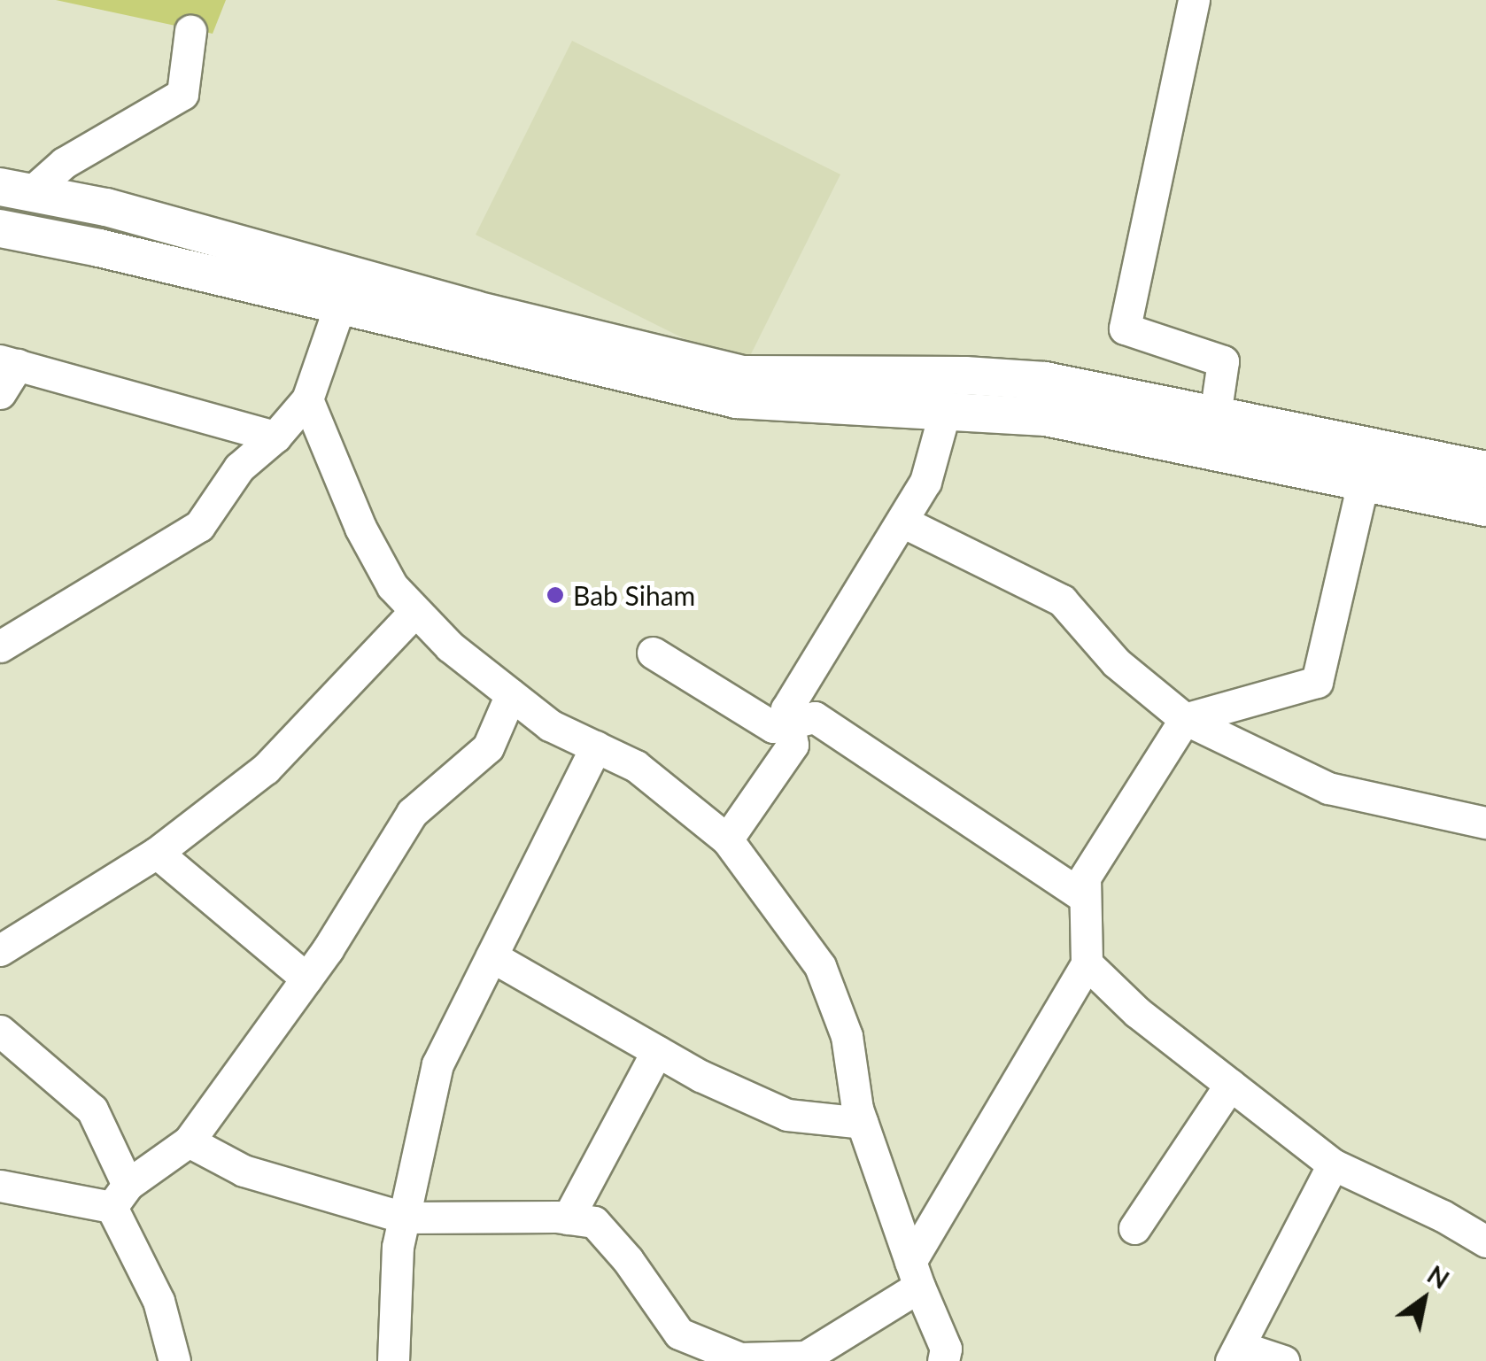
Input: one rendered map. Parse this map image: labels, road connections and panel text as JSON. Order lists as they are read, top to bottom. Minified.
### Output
{"places":["Bab Siham"],"north":"top right"}
